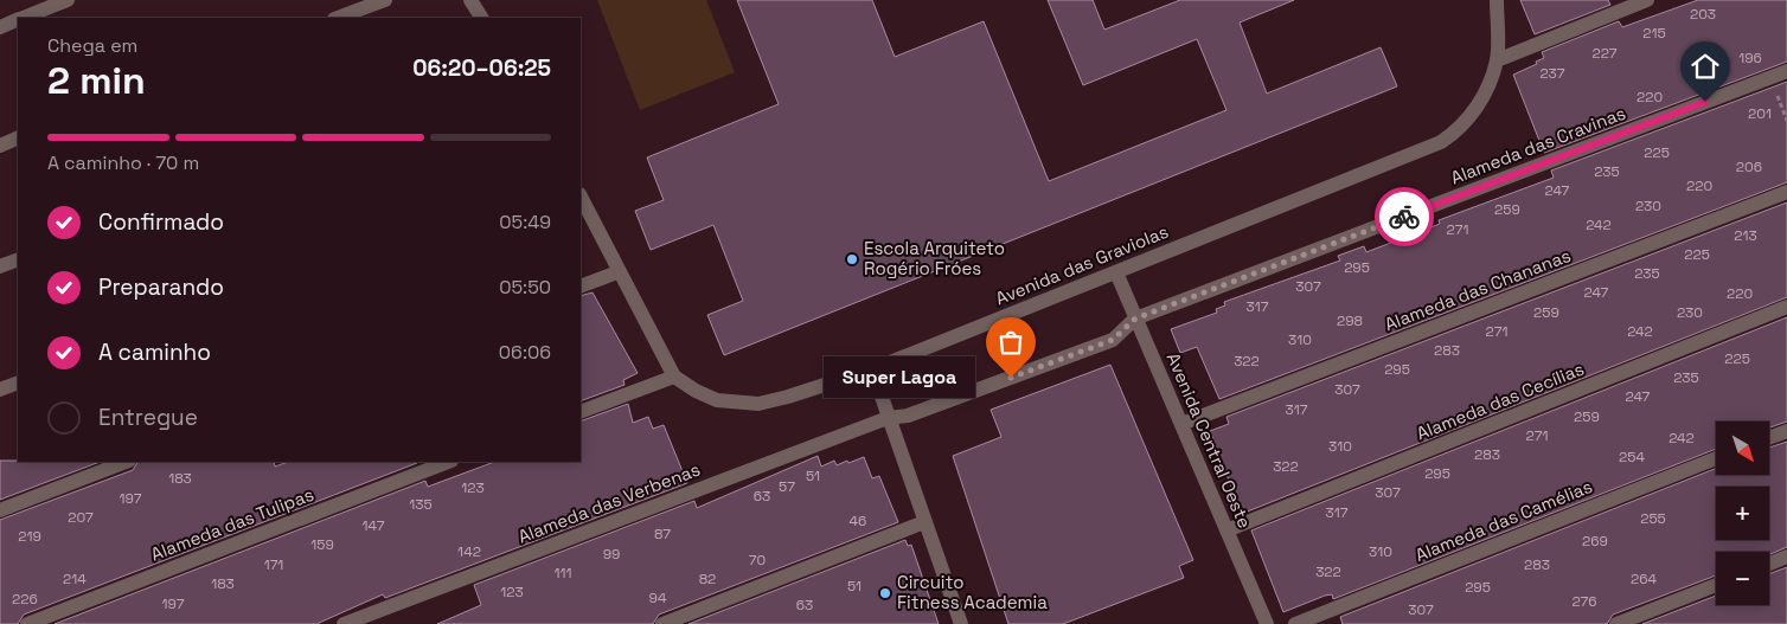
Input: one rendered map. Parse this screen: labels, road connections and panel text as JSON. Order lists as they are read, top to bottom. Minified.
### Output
{"streets":{"street":["Alameda das Cravinas","Avenida das Graviolas","Alameda das Chananas","Alameda das Cecílias","Avenida Central Oeste","Alameda das Verbenas","Alameda das Camélias","Alameda das Tulipas"]},"crossings":[["Alameda das Cravinas","Avenida Central Oeste"],["Alameda das Cravinas","Alameda das Verbenas"],["Avenida das Graviolas","Avenida Central Oeste"],["Alameda das Chananas","Avenida Central Oeste"],["Alameda das Cecílias","Avenida Central Oeste"],["Avenida Central Oeste","Alameda das Verbenas"]],"places":["Escola Arquiteto Rogério Fróes","Super Lagoa","Circuito Fitness Academia"],"house_numbers":["203","215","227","196","237","220","201","225","206","235","220","247","230","259","242","271","213","225","295","235","307","247","220","317","259","230","298","271","242","310","283","225","322","295","235","307","247","317","259","271","242","310","283","254","322","295","51","183","57","123","307","63","197","135","317","207","255","46","147","87","219","269","159","142","310","99","70","171","283","322","111","214","82","264","183","51","295","123","94","226","276","197","63","307"],"north":"bottom right","page":{"heading":["2 min","Chega em","06:20–06:25"],"bar":"A caminho · 70 m","list":[["Confirmado","05:49"],["Preparando","05:50"],["A caminho","06:06"],"Entregue"],"bubble":"Super Lagoa","map_buttons":["+","−"]}}
